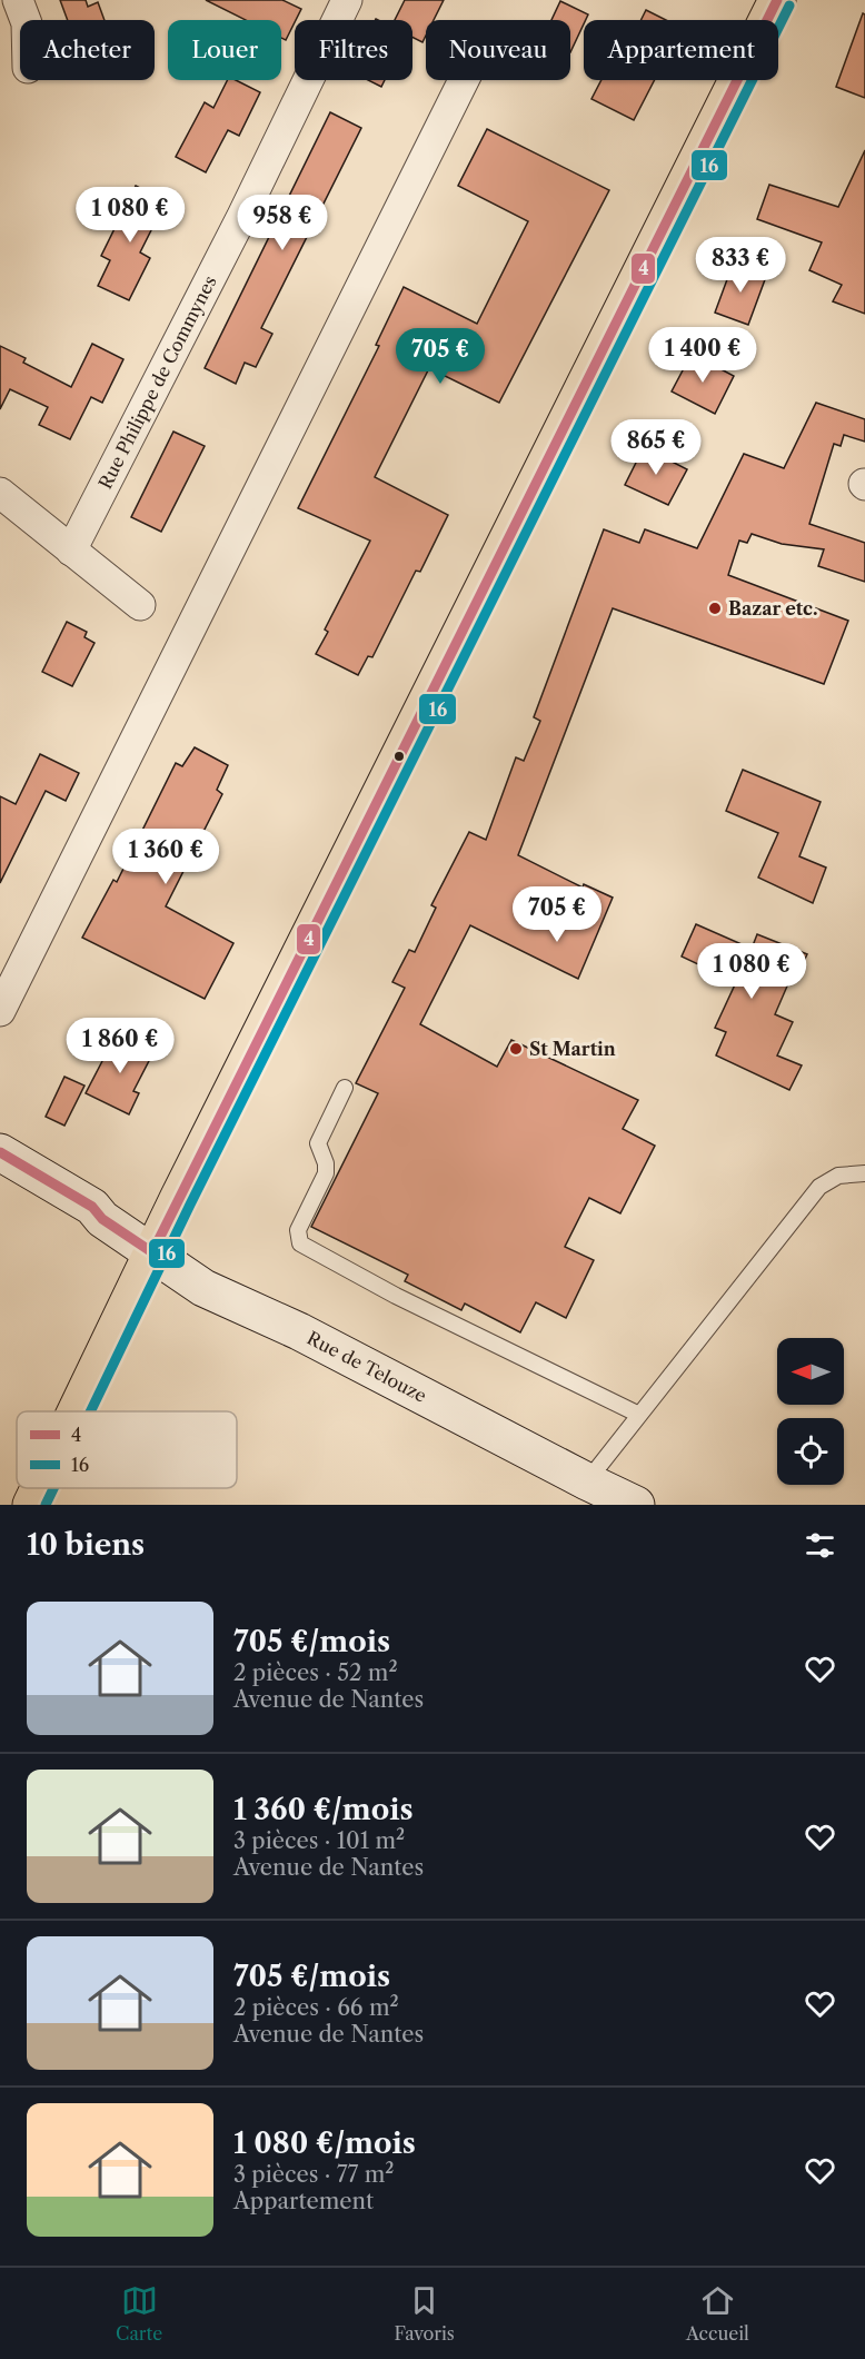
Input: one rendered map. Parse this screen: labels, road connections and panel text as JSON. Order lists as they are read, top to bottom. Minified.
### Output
{"streets":{"street":["Rue Philippe de Commynes","Rue de Telouze"]},"places":["Bazar etc.","St Martin"],"lines":["transit line 4","transit line 16"],"legend":["4","16"],"north":"left","page":{"chip":["Acheter","Louer","Filtres","Nouveau","Appartement"],"price":["1 080 €","958 €","833 €","1 400 €","705 €","865 €","1 360 €","705 €","1 080 €","1 860 €"],"heading":"10 biens","list":[{"name":"705 €/mois","note":"2 pièces · 52 m² · Avenue de Nantes"},{"name":"1 360 €/mois","note":"3 pièces · 101 m² · Avenue de Nantes"},{"name":"705 €/mois","note":"2 pièces · 66 m² · Avenue de Nantes"},{"name":"1 080 €/mois","note":"3 pièces · 77 m² · Appartement"}],"tabs":["Carte","Favoris","Accueil"]}}
